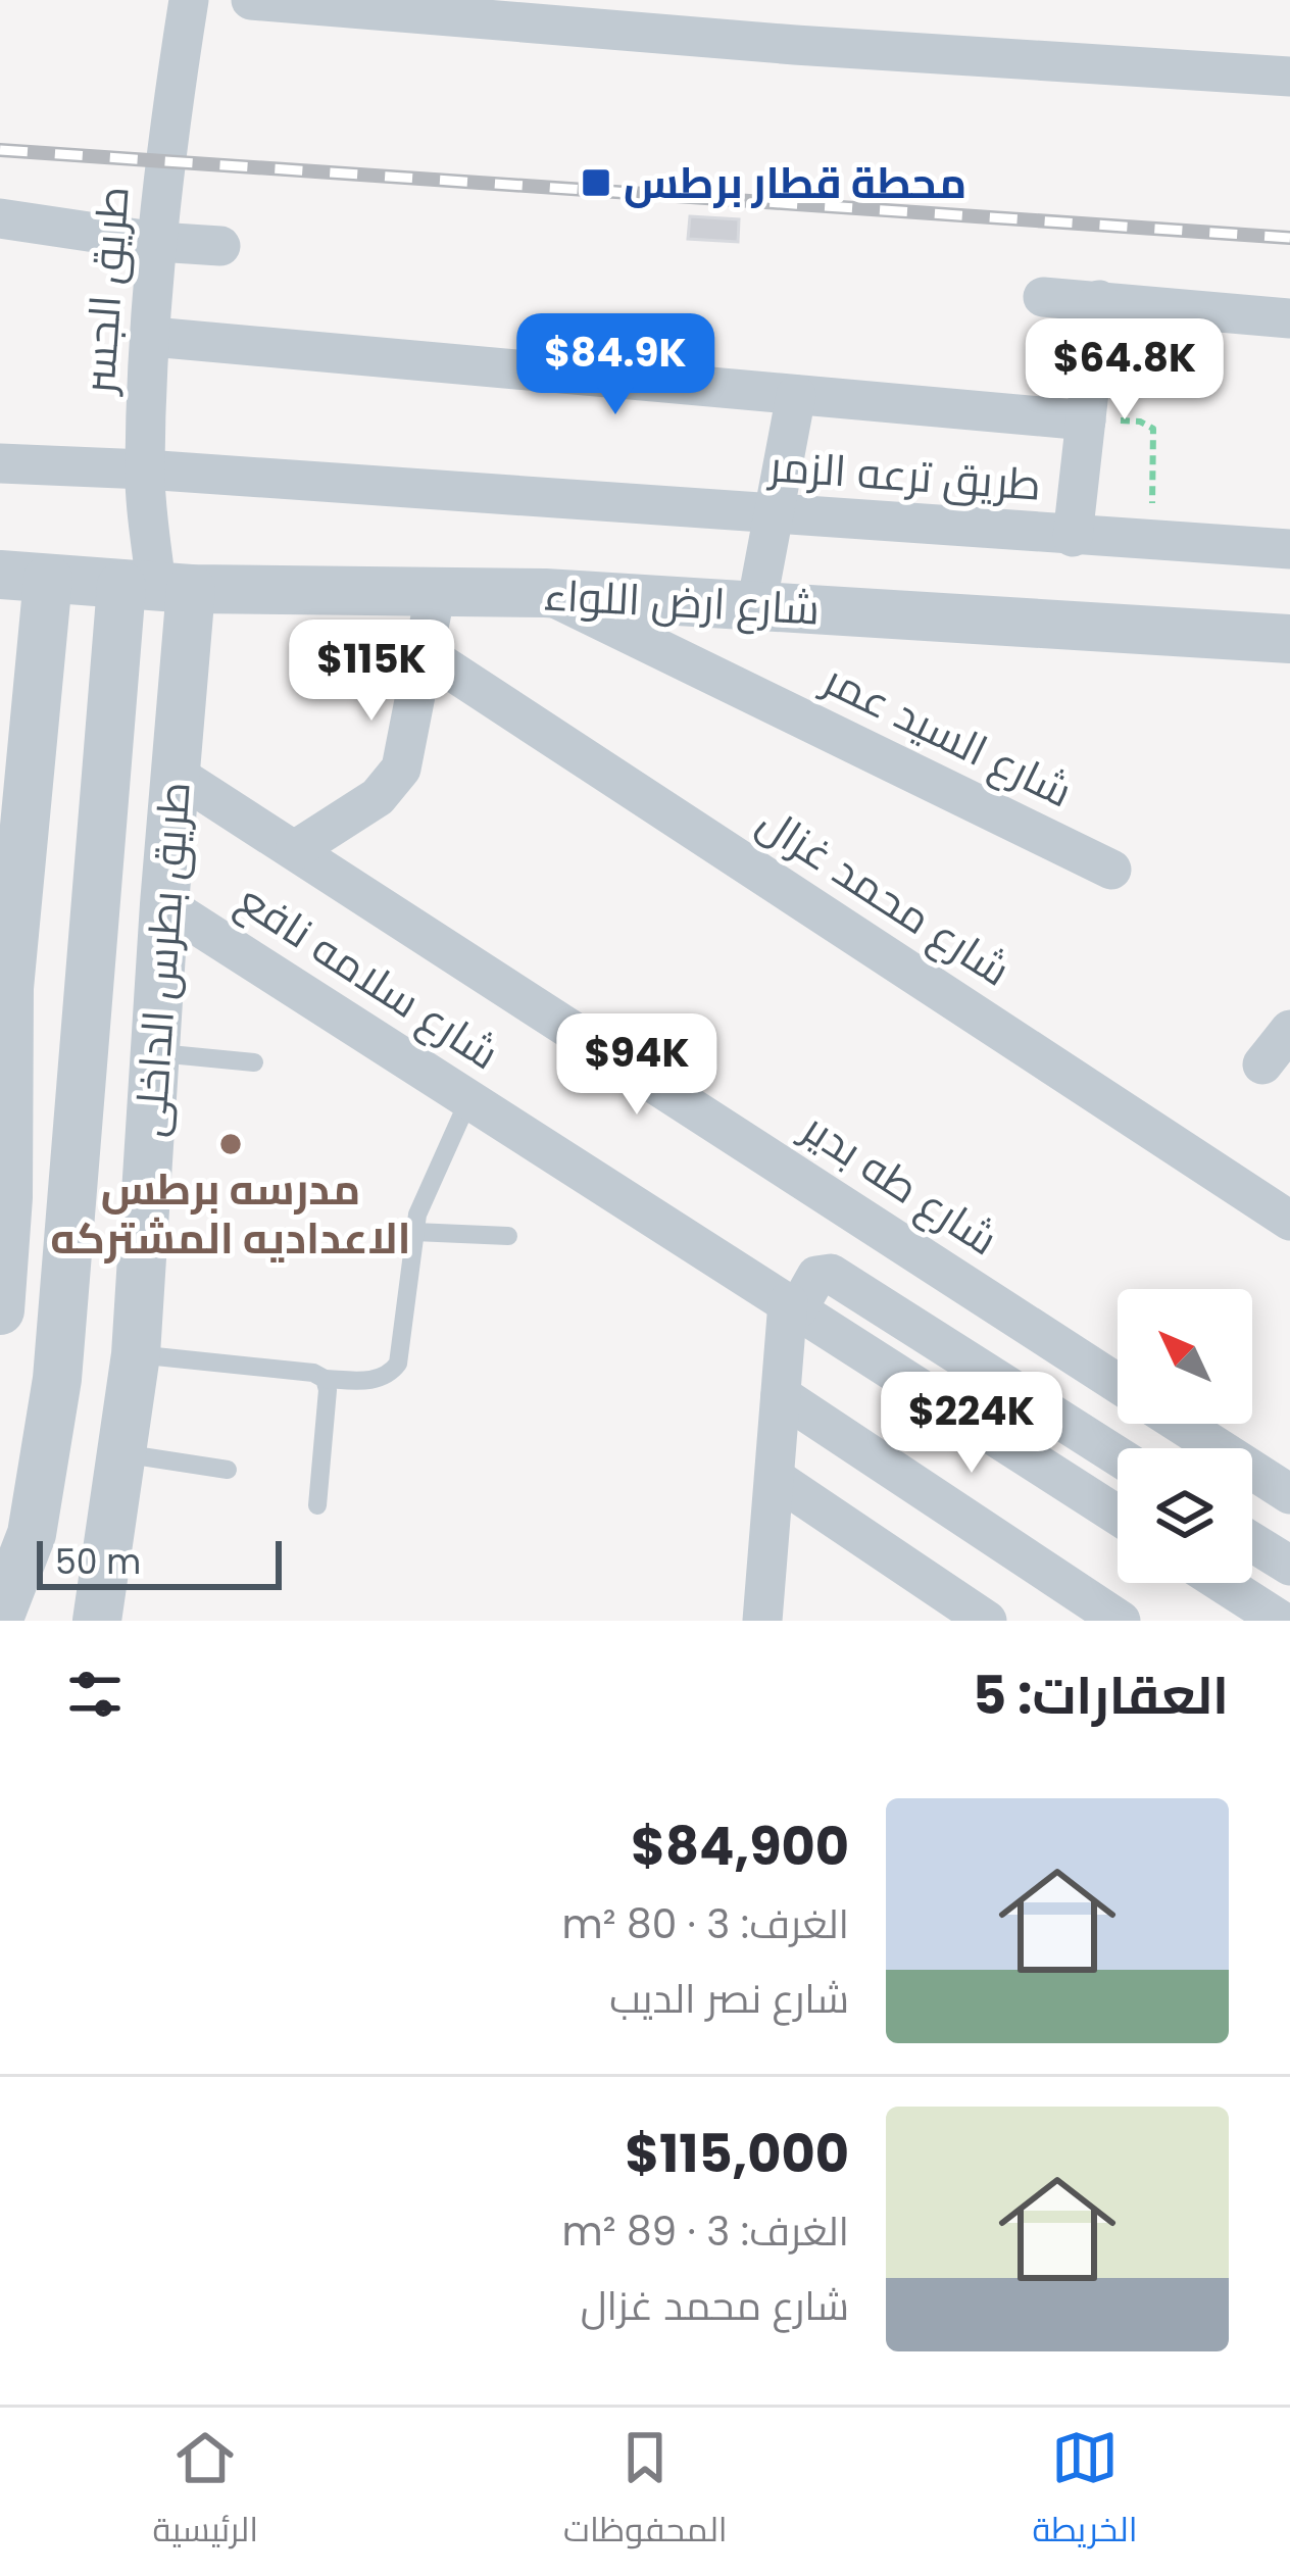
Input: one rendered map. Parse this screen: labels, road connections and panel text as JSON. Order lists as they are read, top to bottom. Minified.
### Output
{"streets":{"street":["طريق الجسر","طريق ترعه الزمر","شارع ارض اللواء","شارع السيد عمر","شارع محمد غزال","طريق بطرس الداخلى","شارع سلامه نافع","شارع طه بدير"]},"crossings":[["طريق الجسر","طريق ترعه الزمر"],["طريق الجسر","شارع ارض اللواء"],["طريق الجسر","طريق بطرس الداخلى"],["شارع ارض اللواء","شارع السيد عمر"],["شارع ارض اللواء","طريق بطرس الداخلى"],["طريق بطرس الداخلى","شارع سلامه نافع"],["طريق بطرس الداخلى","شارع طه بدير"]],"places":{"transit":["محطة قطار برطس"],"other":["مدرسه برطس الاعداديه المشتركه"]},"scale_bar":"50 m","north":"top left","page":{"price":["$84.9K","$64.8K","$115K","$94K","$224K"],"scale":"50 m","heading":"العقارات: 5","list":[{"name":"$84,900","note":"الغرف: 3 · 80 m² · شارع نصر الديب"},{"name":"$115,000","note":"الغرف: 3 · 89 m² · شارع محمد غزال"}],"tabs":["الخريطة","المحفوظات","الرئيسية"]}}
